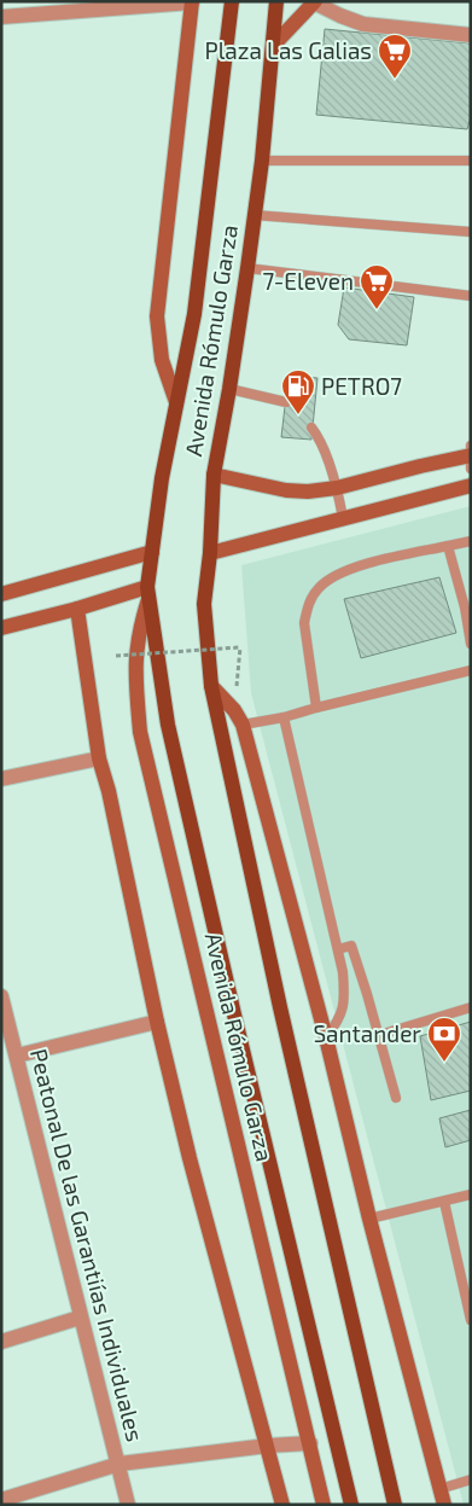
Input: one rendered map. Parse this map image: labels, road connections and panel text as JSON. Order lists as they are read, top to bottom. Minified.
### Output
{"streets":{"main road":["Avenida Rómulo Garza"],"street":["Peatonal De las Garantiías Individuales"]},"places":{"supermarket":["Plaza Las Galias","7-Eleven"],"fuel station":["PETRO7"],"bank":["Santander"]}}
